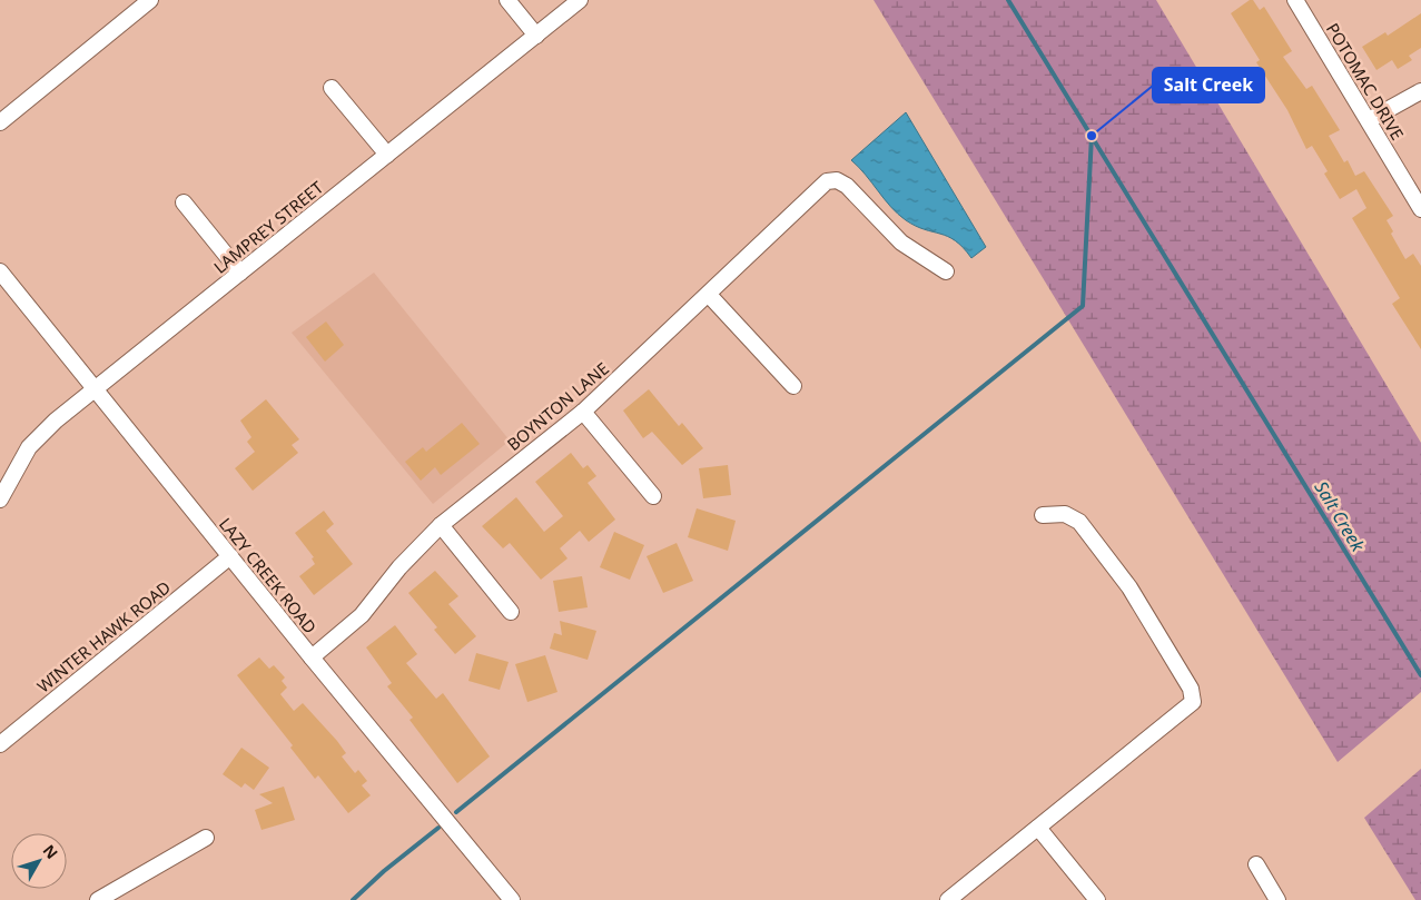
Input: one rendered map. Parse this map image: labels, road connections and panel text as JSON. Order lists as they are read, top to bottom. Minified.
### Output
{"streets":{"street":["POTOMAC DRIVE","LAMPREY STREET","BOYNTON LANE","LAZY CREEK ROAD","WINTER HAWK ROAD"]},"crossings":[["LAMPREY STREET","LAZY CREEK ROAD"],["BOYNTON LANE","LAZY CREEK ROAD"],["LAZY CREEK ROAD","WINTER HAWK ROAD"]],"water":["Salt Creek"],"places":["Salt Creek"],"north":"top right"}
